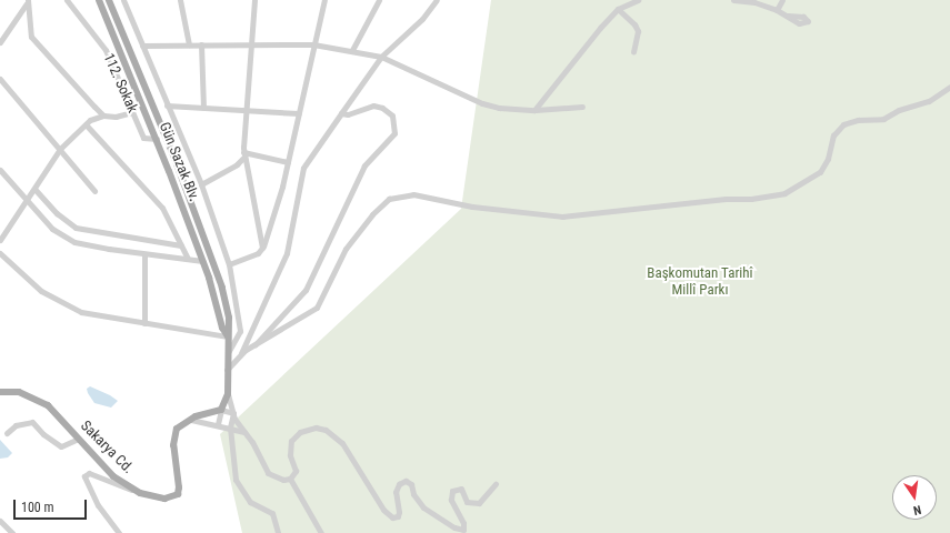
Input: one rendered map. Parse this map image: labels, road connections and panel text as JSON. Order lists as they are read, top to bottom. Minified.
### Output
{"streets":{"main road":["Gün Sazak Blv.","Sakarya Cd."],"street":["112. Sokak"]},"crossings":[["112. Sokak","Gün Sazak Blv."]],"parks":["Başkomutan Tarihî Millî Parkı"],"scale_bar":"100 m","north":"bottom"}
